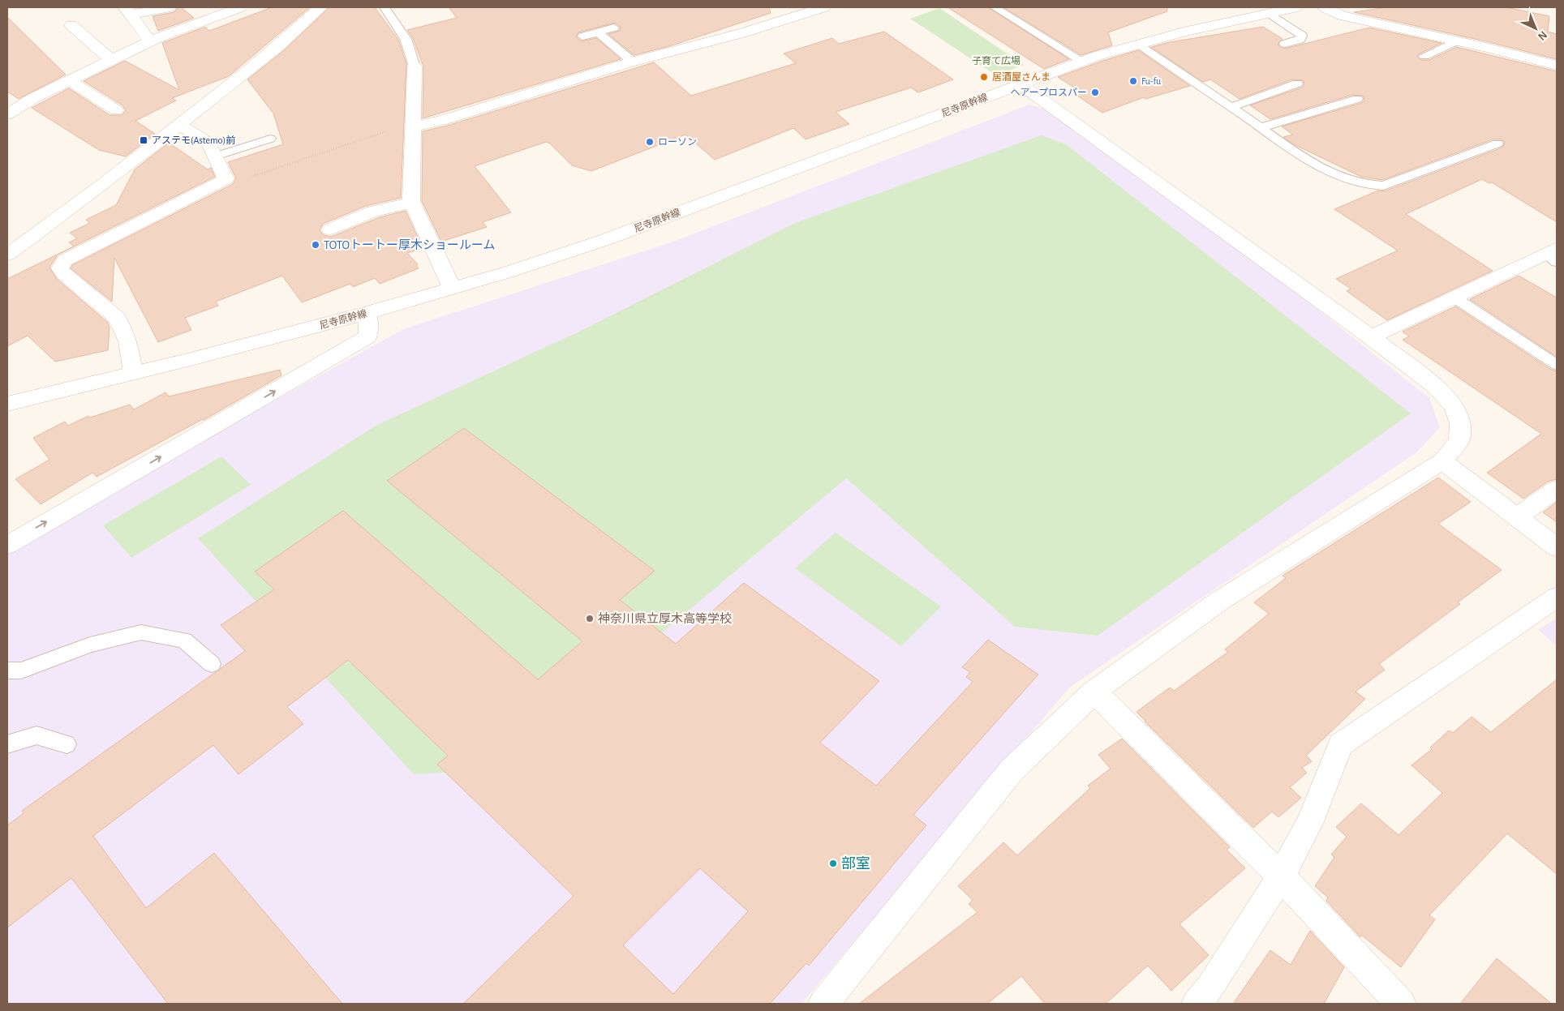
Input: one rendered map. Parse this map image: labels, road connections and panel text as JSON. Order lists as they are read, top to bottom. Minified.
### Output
{"streets":{"street":["尼寺原幹線"]},"parks":["子育て広場"],"places":{"other":["居酒屋さんま","Fu-fu","ヘアープロスパー","ローソン","TOTOトートー厚木ショールーム","神奈川県立厚木高等学校","部室"],"transit":["アステモ(Astemo)前"]},"north":"bottom right"}
